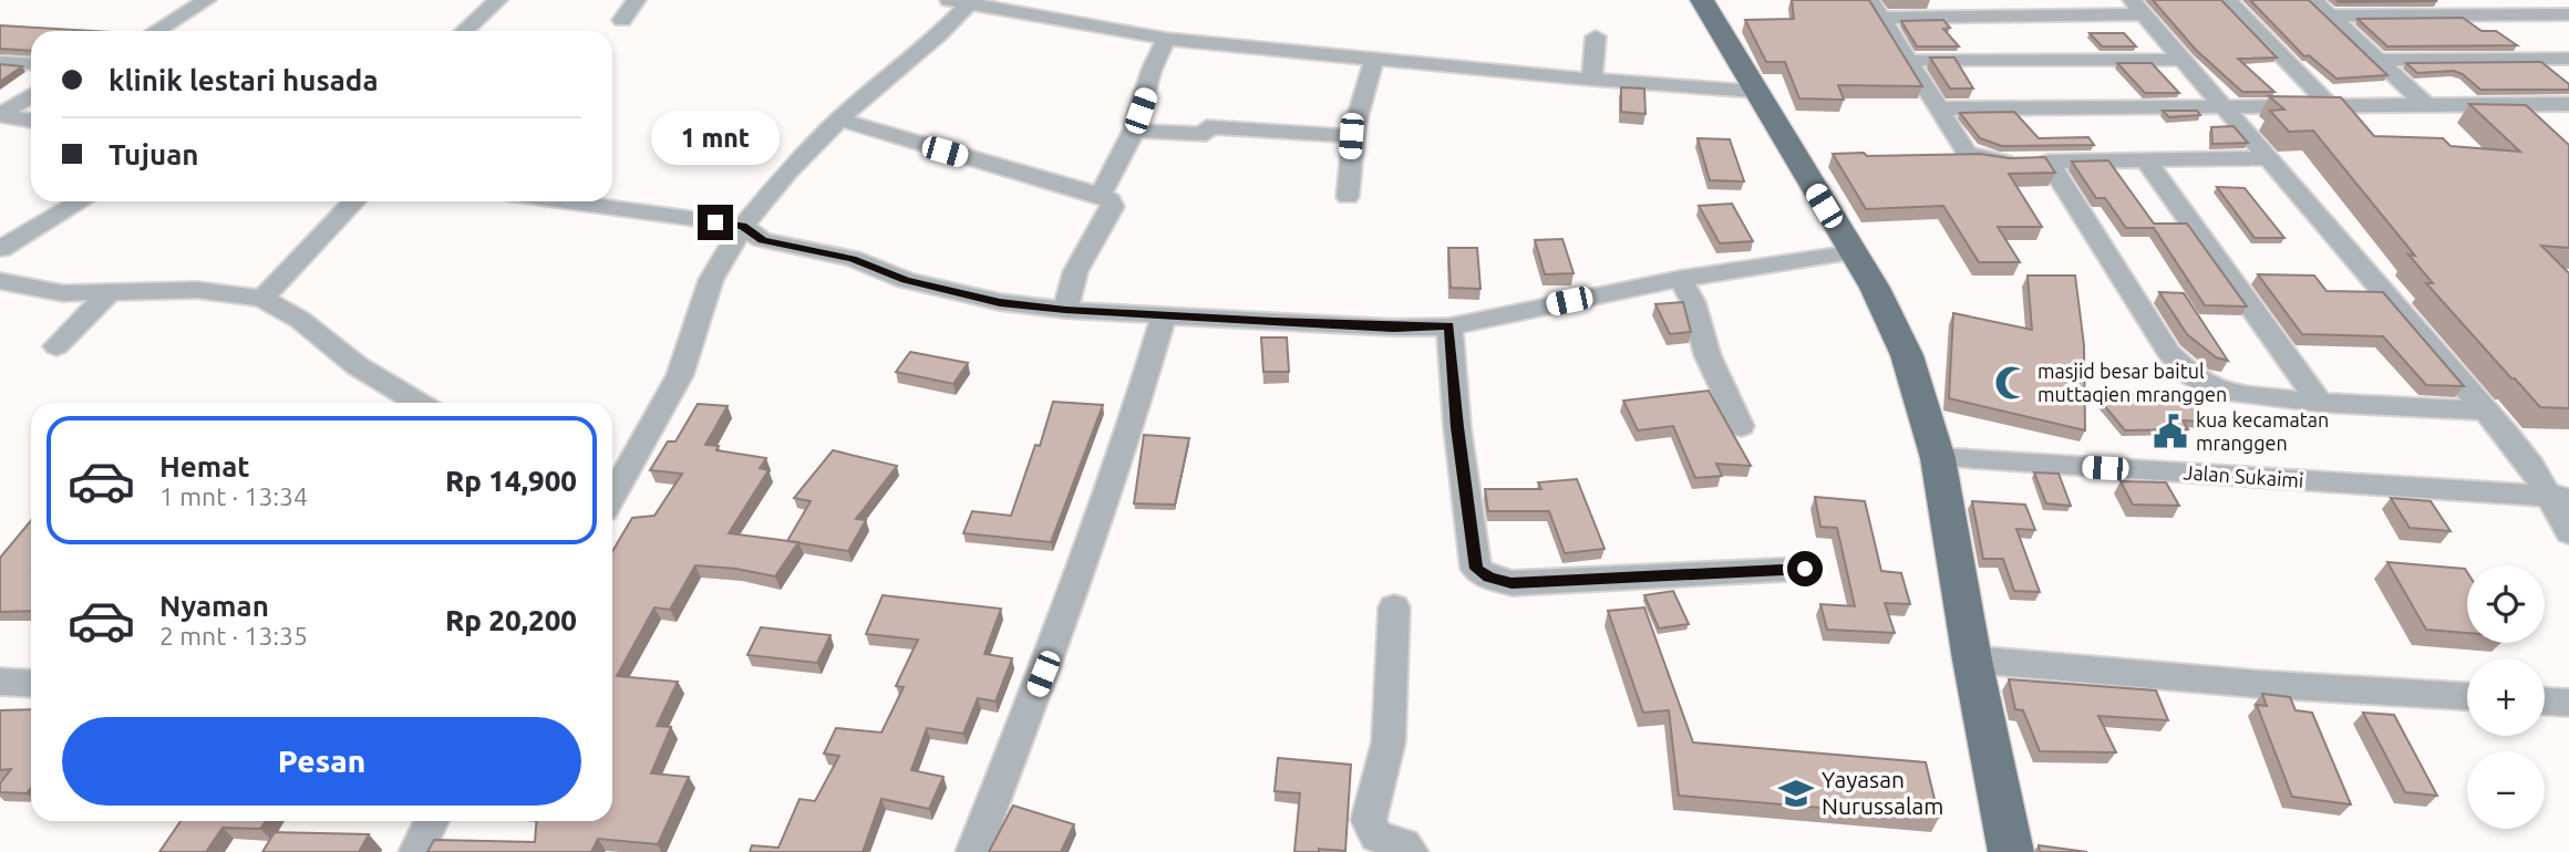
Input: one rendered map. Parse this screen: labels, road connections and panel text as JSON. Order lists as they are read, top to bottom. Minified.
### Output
{"streets":{"street":["Jalan Sukaimi"]},"places":{"mosque":["masjid besar baitul muttaqien mranggen"],"public building":["kua kecamatan mranggen"],"school or university":["Yayasan Nurussalam"]},"page":{"banner":["klinik lestari husada","Tujuan"],"bubble":"1 mnt","list":[{"name":"Hemat","note":"1 mnt · 13:34","value":"Rp 14,900"},{"name":"Nyaman","note":"2 mnt · 13:35","value":"Rp 20,200"}],"map_buttons":["+","−"],"buttons":"Pesan"}}
